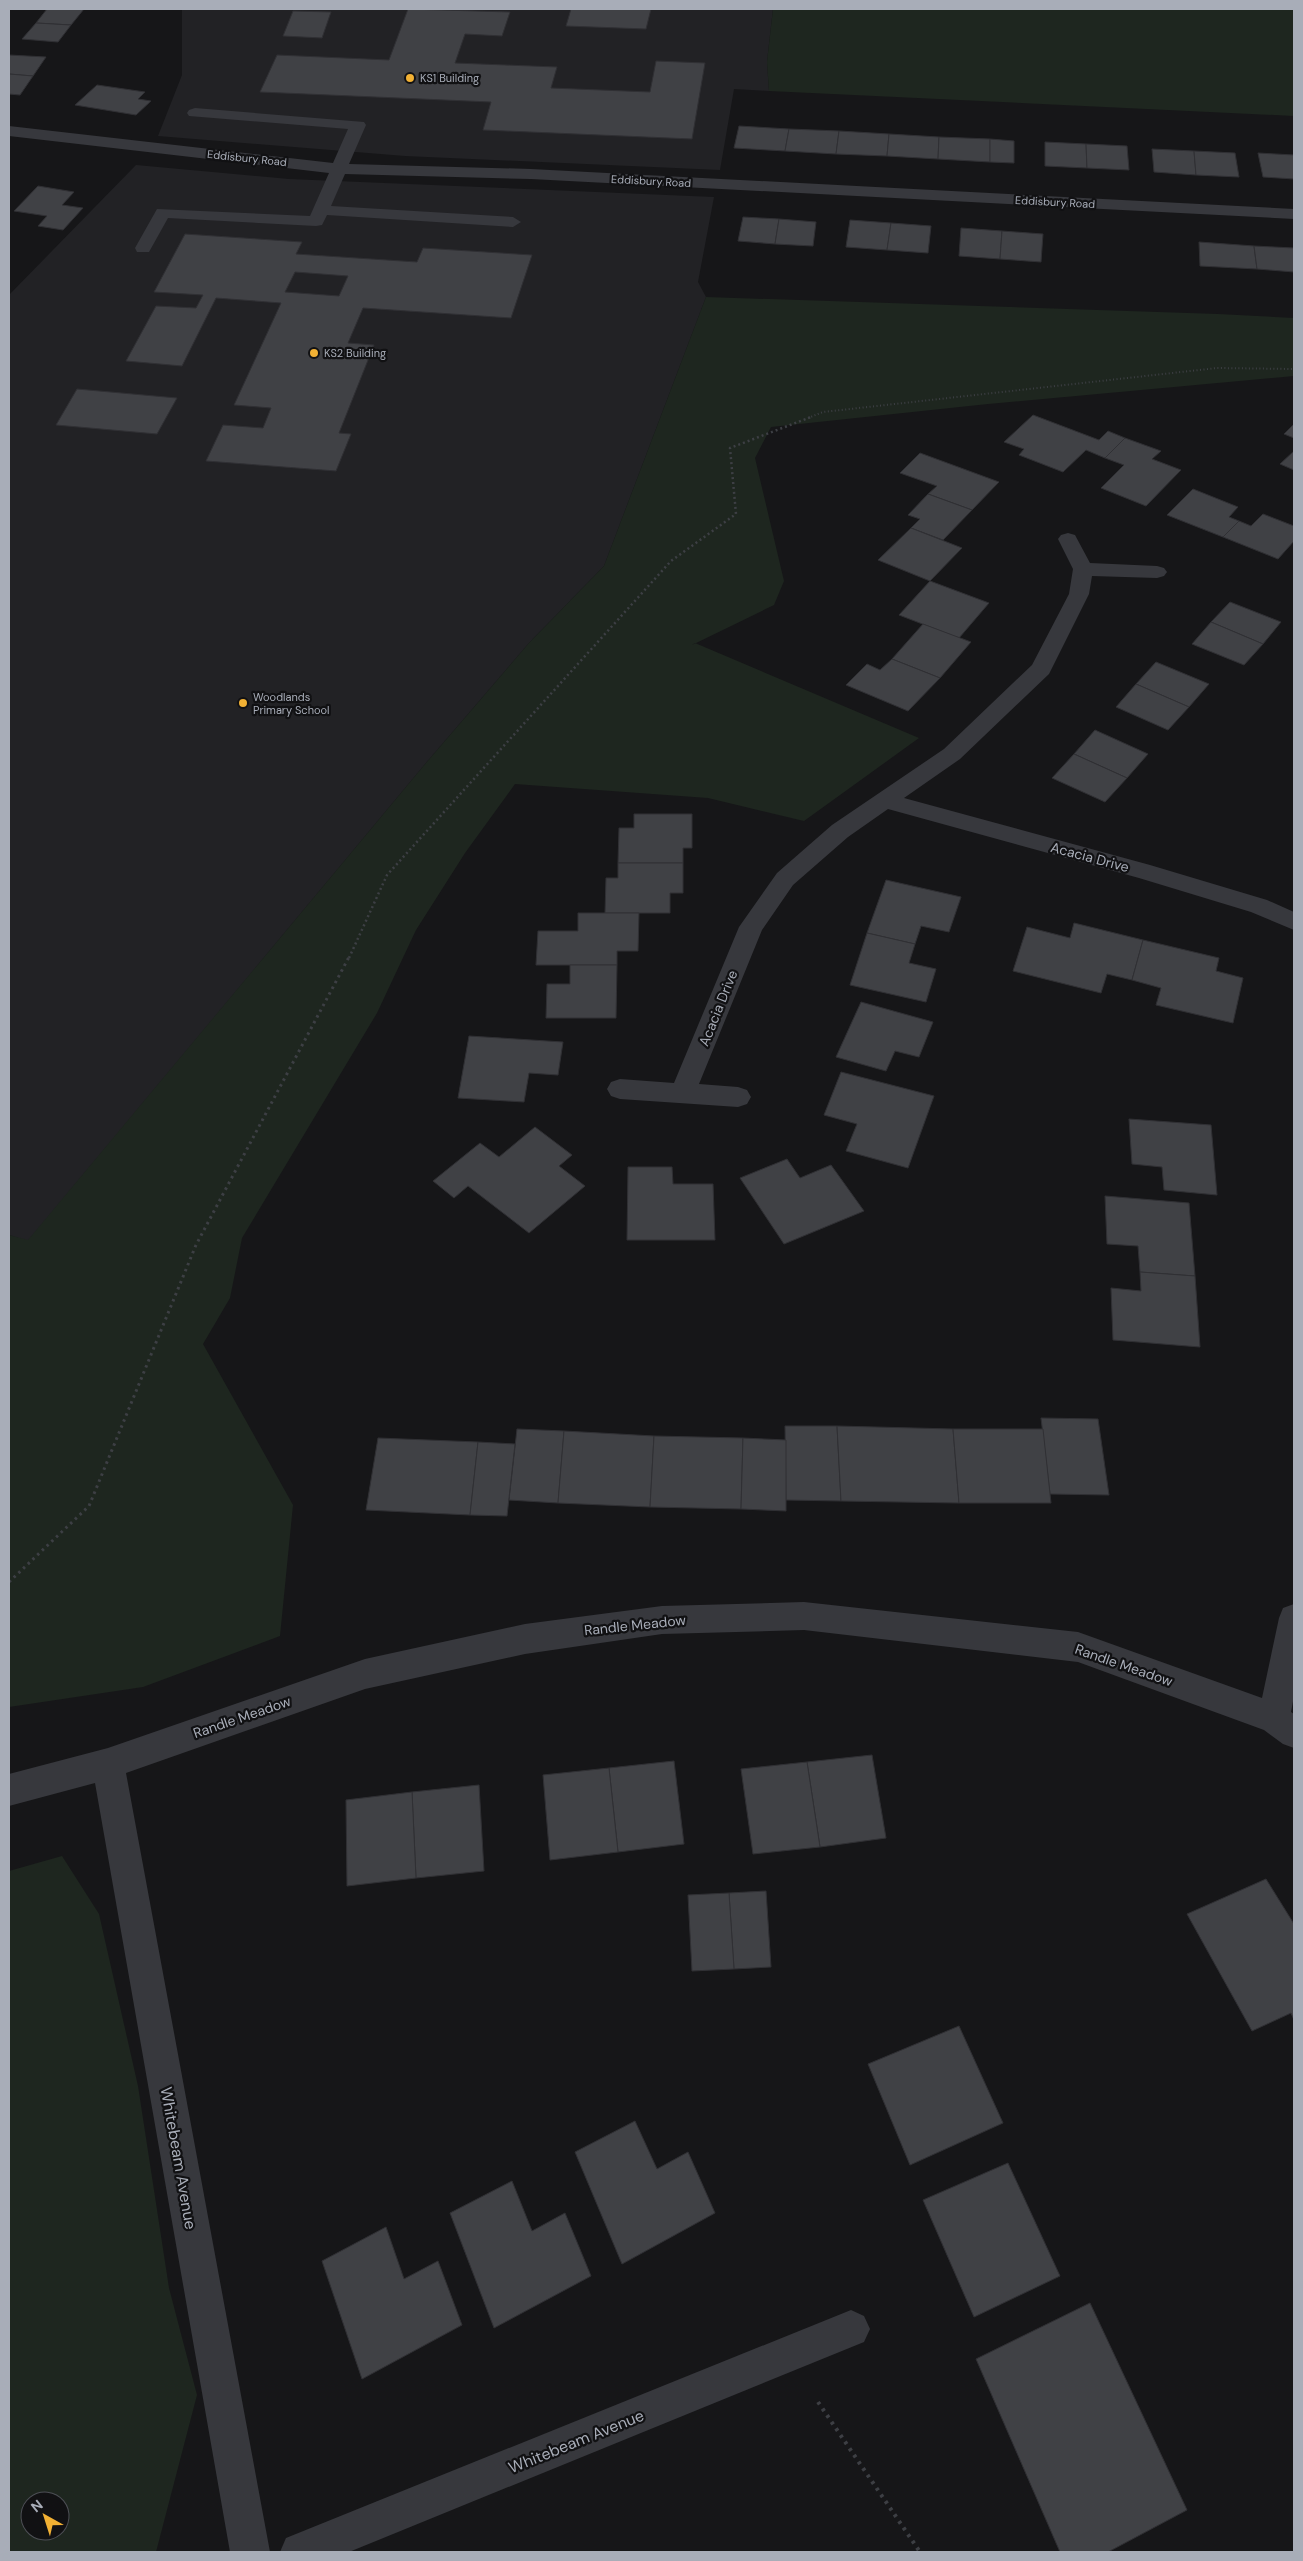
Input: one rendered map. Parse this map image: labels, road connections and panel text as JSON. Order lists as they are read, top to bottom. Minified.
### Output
{"streets":{"street":["Eddisbury Road","Acacia Drive","Randle Meadow","Whitebeam Avenue"]},"crossings":[["Randle Meadow","Whitebeam Avenue"]],"places":["KS1 Building","KS2 Building","Woodlands Primary School"],"north":"top left"}
